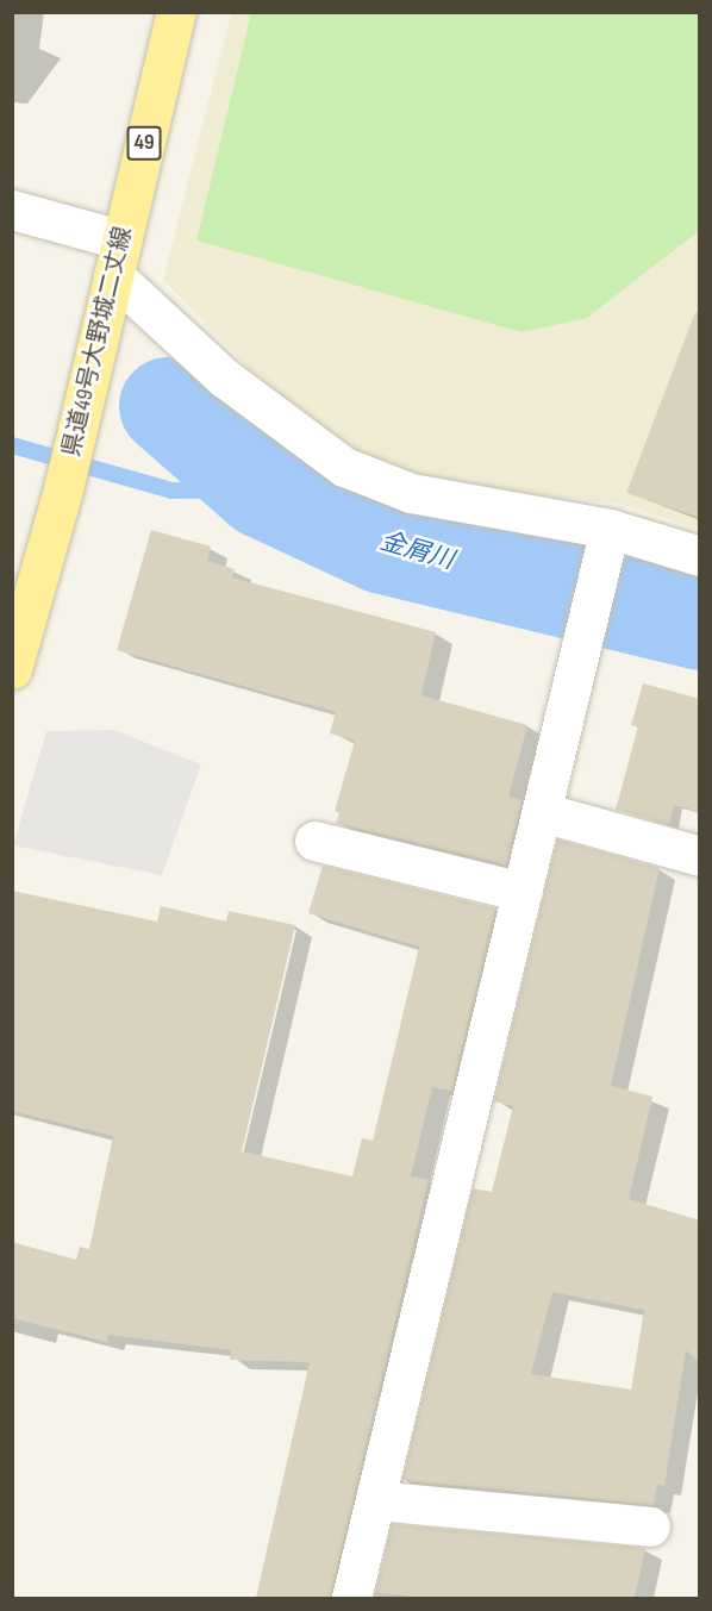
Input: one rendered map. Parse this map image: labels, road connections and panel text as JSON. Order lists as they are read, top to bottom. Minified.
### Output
{"streets":{"main road":["49","県道49号大野城二丈線"]},"water":["金屑川"]}
